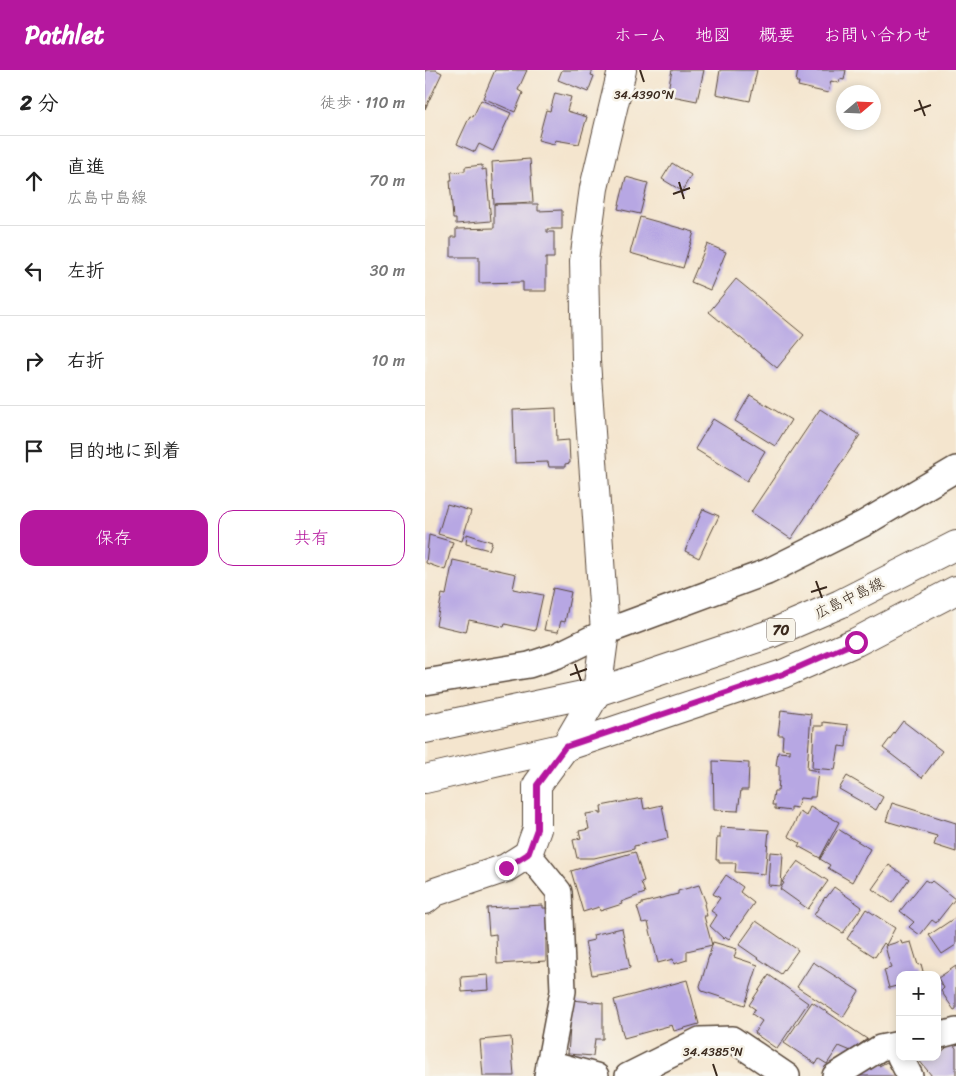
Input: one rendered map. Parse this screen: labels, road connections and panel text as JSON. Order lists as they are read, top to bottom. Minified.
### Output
{"streets":{"main road":["広島中島線","70"]},"north":"right","page":{"header":"Pathlet","nav":["ホーム","地図","概要","お問い合わせ"],"heading":["2 分","徒歩 · 110 m"],"list":[["直進","広島中島線","70 m"],["左折","30 m"],["右折","10 m"],"目的地に到着"],"buttons":["保存","共有"],"map_buttons":["+","−"]},"coordinates":["34.4390°N","34.4385°N"]}
